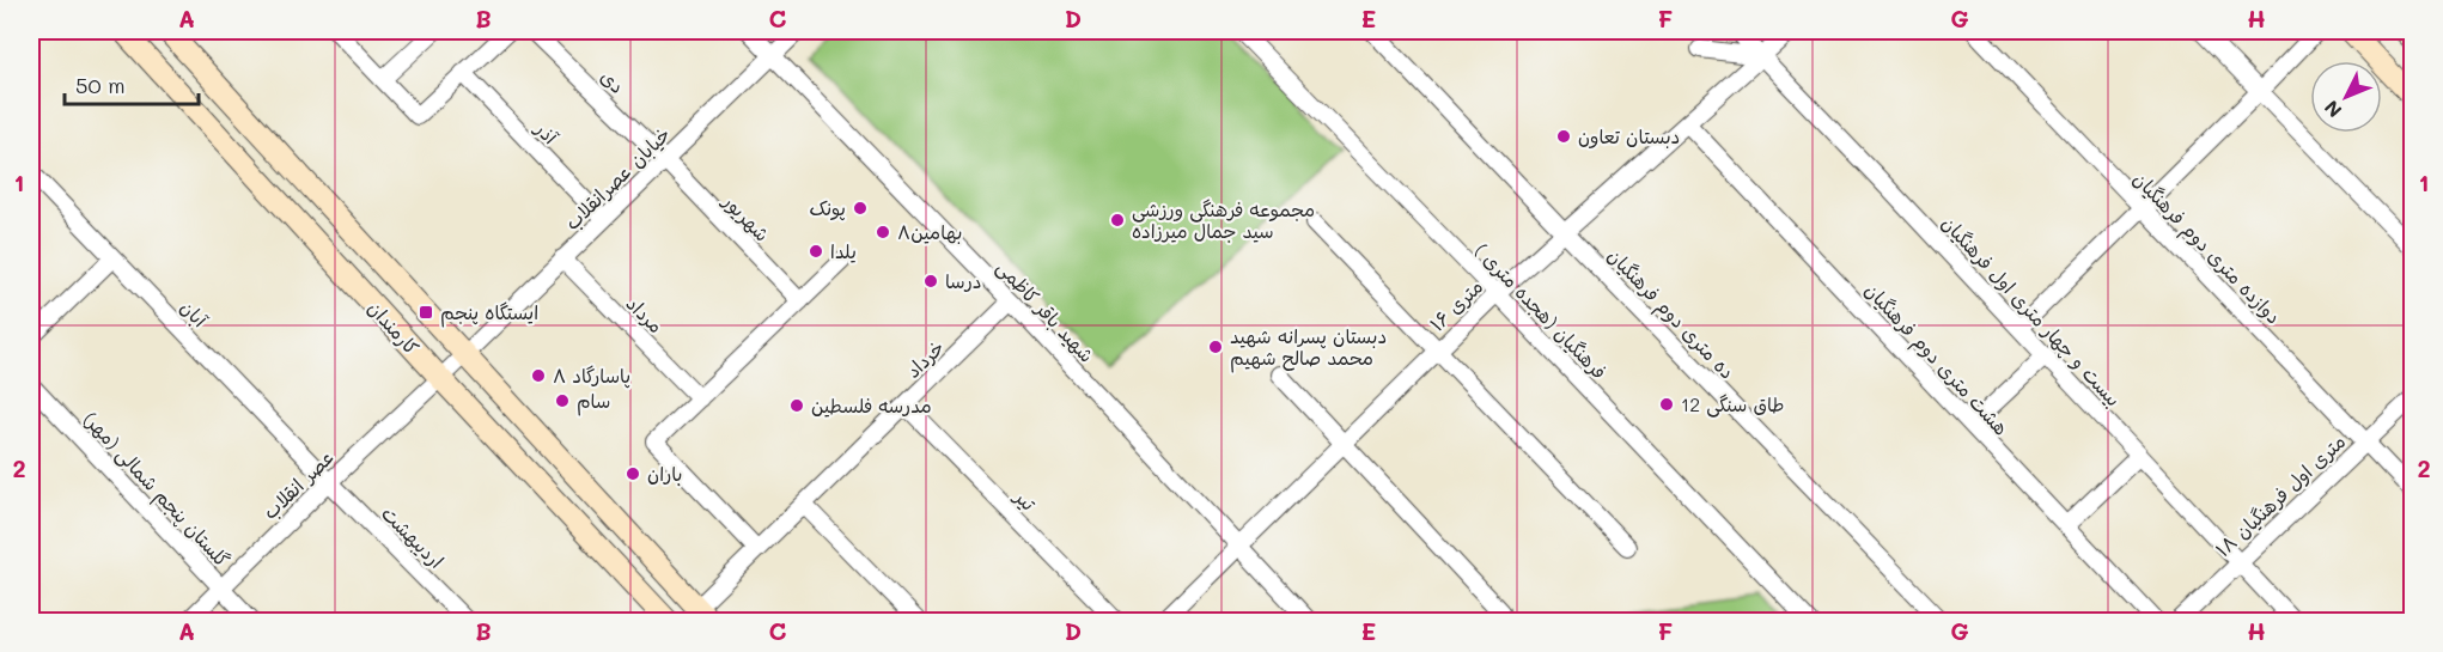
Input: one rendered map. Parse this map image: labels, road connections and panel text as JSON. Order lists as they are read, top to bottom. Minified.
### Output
{"streets":{"main road":["کارمندان"],"street":["دی","آذر","خیابان عصرانقلاب","شهریور","دوازده متری دوم فرهنگیان","۱۶ متری","شهید باقر کاظمی","فرهنگیان (هجده متری )","بیست و چهار متری اول فرهنگیان","آبان","ده متری دوم فرهنگیان","مرداد","خرداد","هشت متری دوم فرهنگیان","عصر انقلاب","گلستان پنجم شمالی (مهر)","۱۸ متری اول فرهنگیان","تیر","اردیبهشت"]},"crossings":[["دی","خیابان عصرانقلاب"],["دی","شهریور"],["آذر","خیابان عصرانقلاب"],["خیابان عصرانقلاب","شهریور"],["خیابان عصرانقلاب","شهید باقر کاظمی"],["خیابان عصرانقلاب","مرداد"],["خیابان عصرانقلاب","کارمندان"],["خیابان عصرانقلاب","عصر انقلاب"],["دوازده متری دوم فرهنگیان","۱۸ متری اول فرهنگیان"],["۱۶ متری","شهید باقر کاظمی"],["۱۶ متری","فرهنگیان (هجده متری )"],["۱۶ متری","بیست و چهار متری اول فرهنگیان"],["۱۶ متری","ده متری دوم فرهنگیان"],["۱۶ متری","هشت متری دوم فرهنگیان"],["شهید باقر کاظمی","خرداد"],["بیست و چهار متری اول فرهنگیان","۱۸ متری اول فرهنگیان"],["آبان","عصر انقلاب"],["آبان","اردیبهشت"],["کارمندان","خرداد"],["کارمندان","عصر انقلاب"],["خرداد","تیر"],["عصر انقلاب","گلستان پنجم شمالی (مهر)"],["عصر انقلاب","اردیبهشت"]],"places":{"other":["دبستان تعاون","پونک","مجموعه فرهنگی ورزشی سید جمال میرزاده","بهامین۸","یلدا","درسا","دبستان پسرانه شهید محمد صالح شهیم","پاسارگاد ۸","سام","طاق سنگی 12","مدرسه فلسطین","باران"],"transit":["ایستگاه پنجم"]},"scale_bar":"50 m","north":"bottom left","grid":{"columns":["A","B","C","D","E","F","G","H"],"rows":["1","2"]}}
